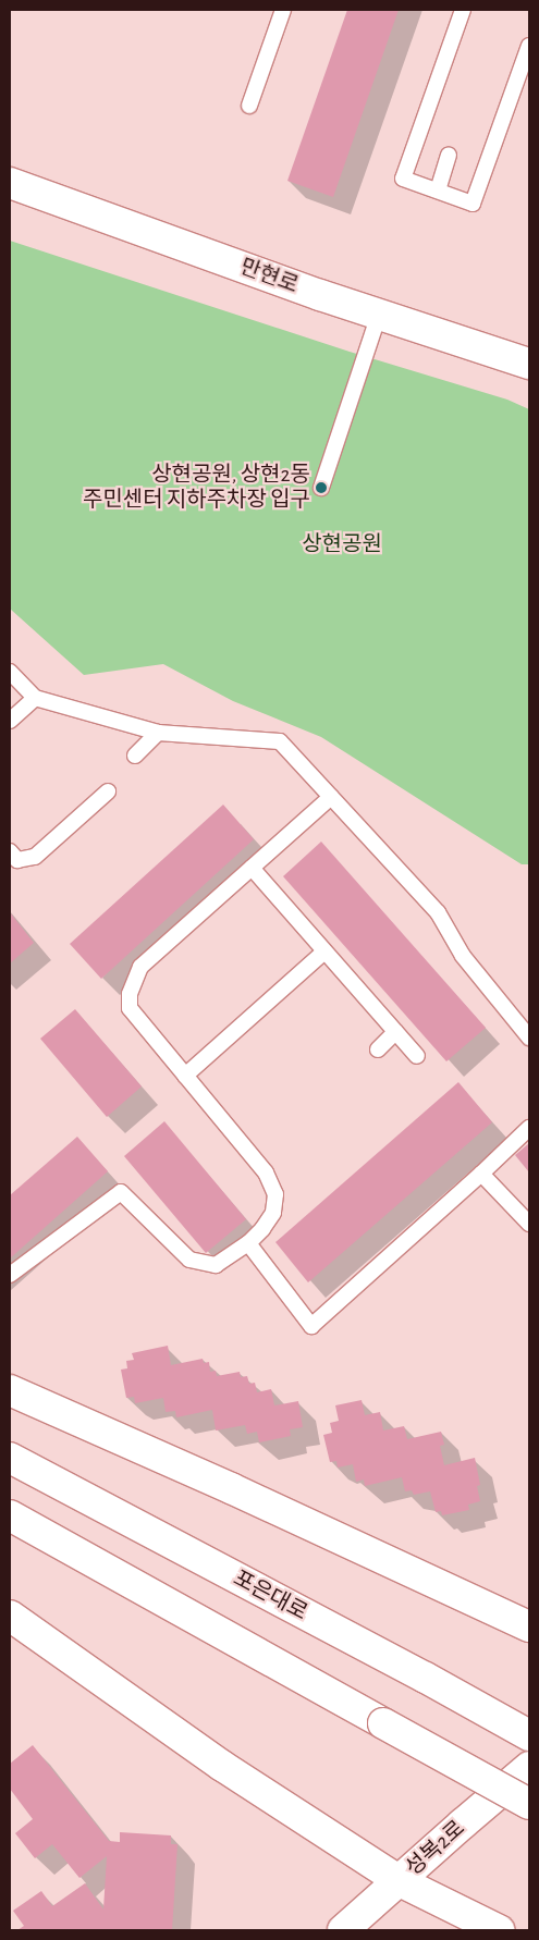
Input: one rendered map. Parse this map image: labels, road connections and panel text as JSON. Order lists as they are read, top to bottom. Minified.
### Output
{"streets":{"main road":["만현로","포은대로","성복2로"]},"parks":["상현공원"],"places":["상현공원, 상현2동 주민센터 지하주차장 입구"]}
